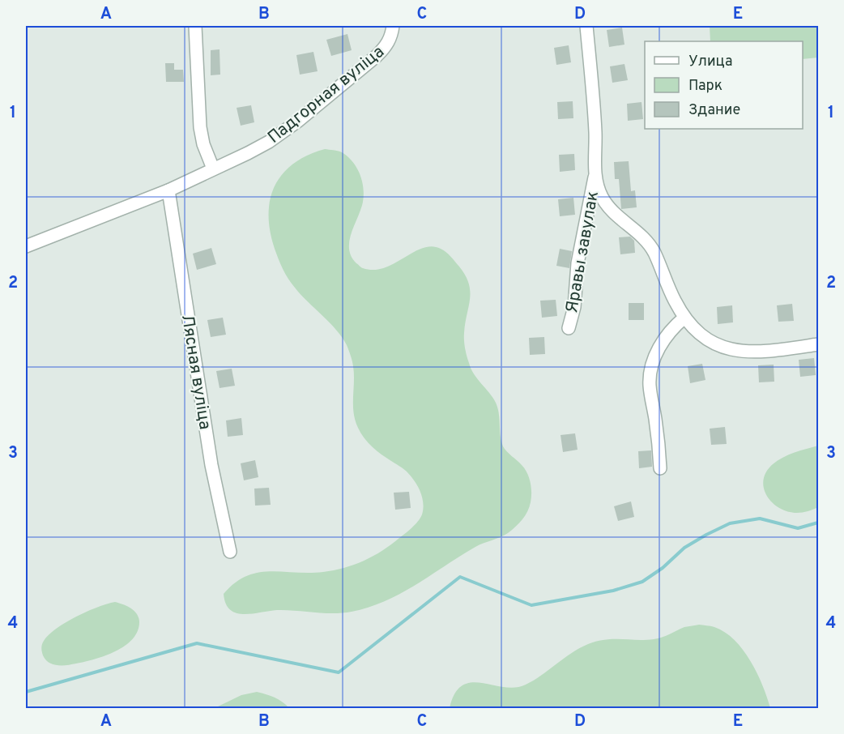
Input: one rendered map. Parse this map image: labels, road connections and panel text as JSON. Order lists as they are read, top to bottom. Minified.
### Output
{"streets":{"street":["Падгорная вуліца","Яравы завулак","Лясная вуліца"]},"crossings":[["Падгорная вуліца","Лясная вуліца"]],"legend":["Улица","Парк","Здание"],"grid":{"columns":["A","B","C","D","E"],"rows":["1","2","3","4"]}}
